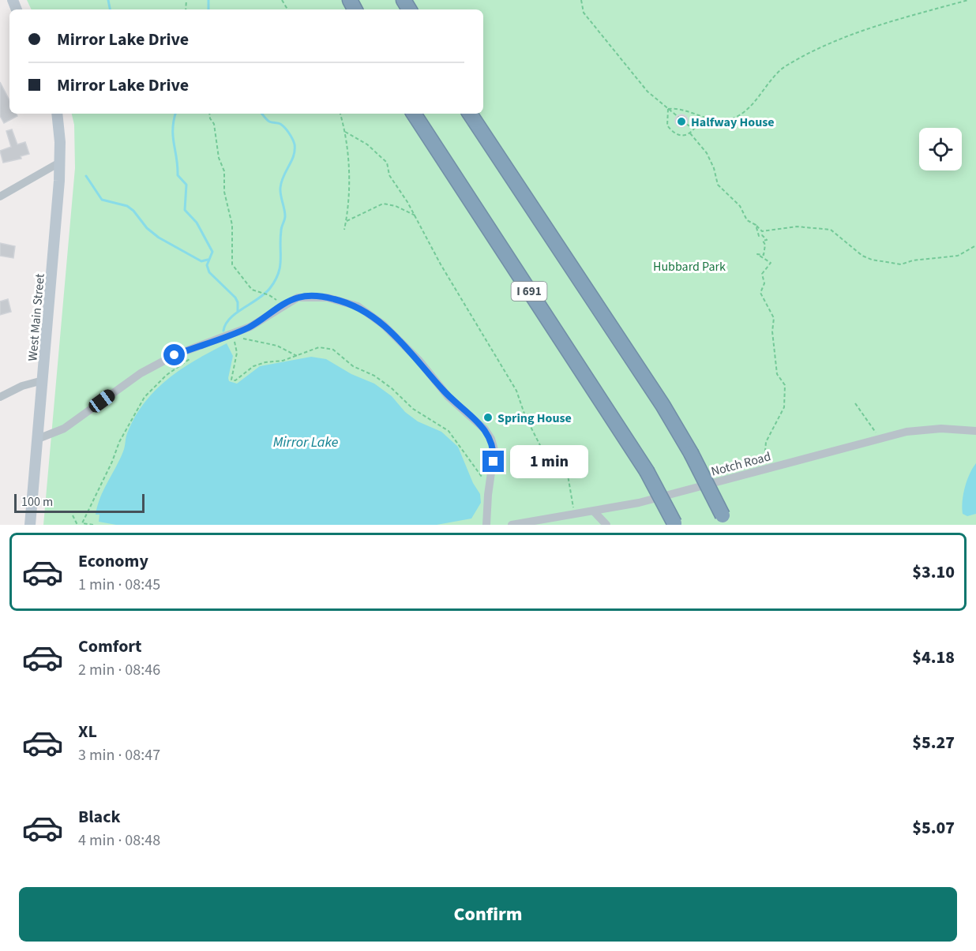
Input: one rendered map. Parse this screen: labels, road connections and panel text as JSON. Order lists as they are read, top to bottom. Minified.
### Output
{"streets":{"highway":["I 691"],"main road":["West Main Street"],"street":["Notch Road"]},"water":["Mirror Lake"],"parks":["Hubbard Park"],"places":["Halfway House","Spring House"],"scale_bar":"100 m","page":{"banner":["Mirror Lake Drive","Mirror Lake Drive"],"bubble":"1 min","scale":"100 m","list":[{"name":"Economy","note":"1 min · 08:45","value":"$3.10"},{"name":"Comfort","note":"2 min · 08:46","value":"$4.18"},{"name":"XL","note":"3 min · 08:47","value":"$5.27"},{"name":"Black","note":"4 min · 08:48","value":"$5.07"}],"buttons":"Confirm"}}
